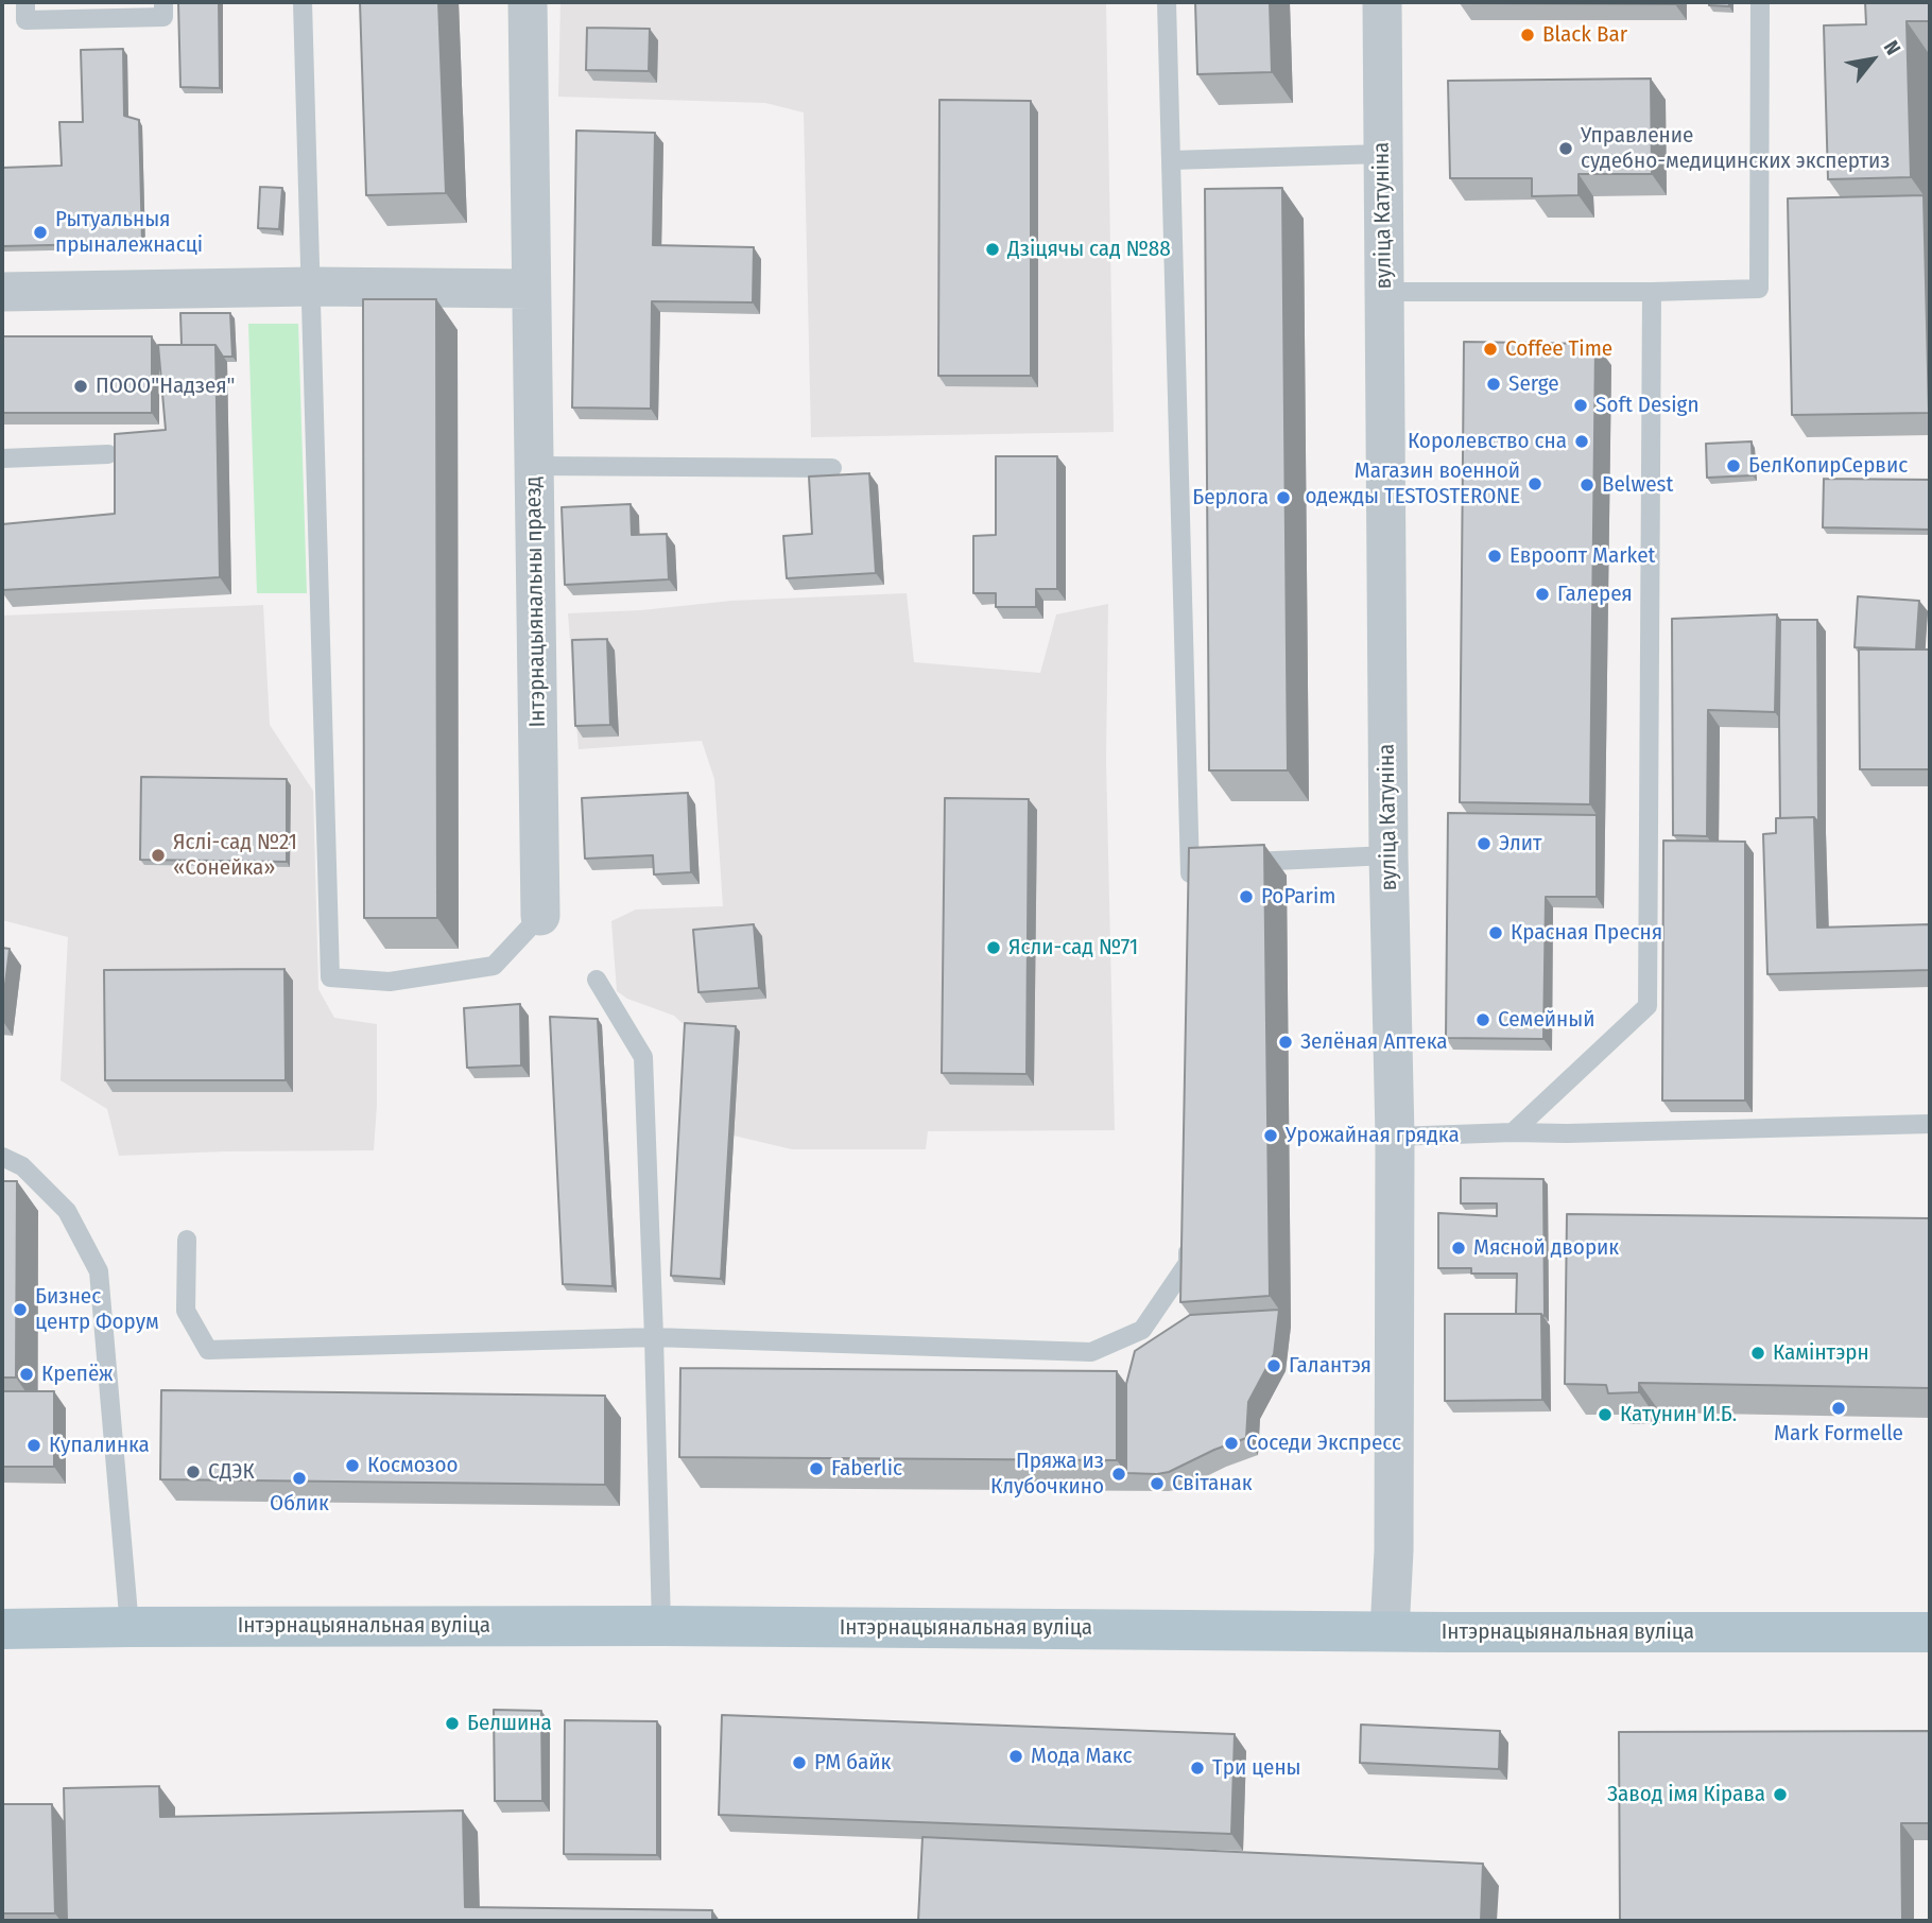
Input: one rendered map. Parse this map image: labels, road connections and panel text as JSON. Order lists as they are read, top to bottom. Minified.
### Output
{"streets":{"main road":["Інтэрнацыянальная вуліца"],"street":["вуліца Катуніна","Інтэрнацыянальны праезд"]},"crossings":[["вуліца Катуніна","Інтэрнацыянальная вуліца"]],"places":["Black Bar","Управление судебно-медицинских экспертиз","Рытуальныя прыналежнасці","Дзіцячы сад №88","Coffee Time","Serge","ПООО\"Надзея\"","Soft Design","Королевство сна","БелКопирСервис","Магазин военной одежды TESTOSTERONE","Belwest","Берлога","Евроопт Market","Галерея","Элит","Яслі-сад №21 «Сонейка»","PoParim","Красная Пресня","Ясли-сад №71","Семейный","Зелёная Аптека","Урожайная грядка","Мясной дворик","Бизнес центр Форум","Камінтэрн","Галантэя","Крепёж","Mark Formelle","Катунин И.Б.","Соседи Экспресс","Купалинка","Космозоо","Faberlic","СДЭК","Пряжа из Клубочкино","Облик","Світанак","Белшина","Мода Макс","РМ байк","Три цены","Завод імя Кірава"],"north":"top right"}
